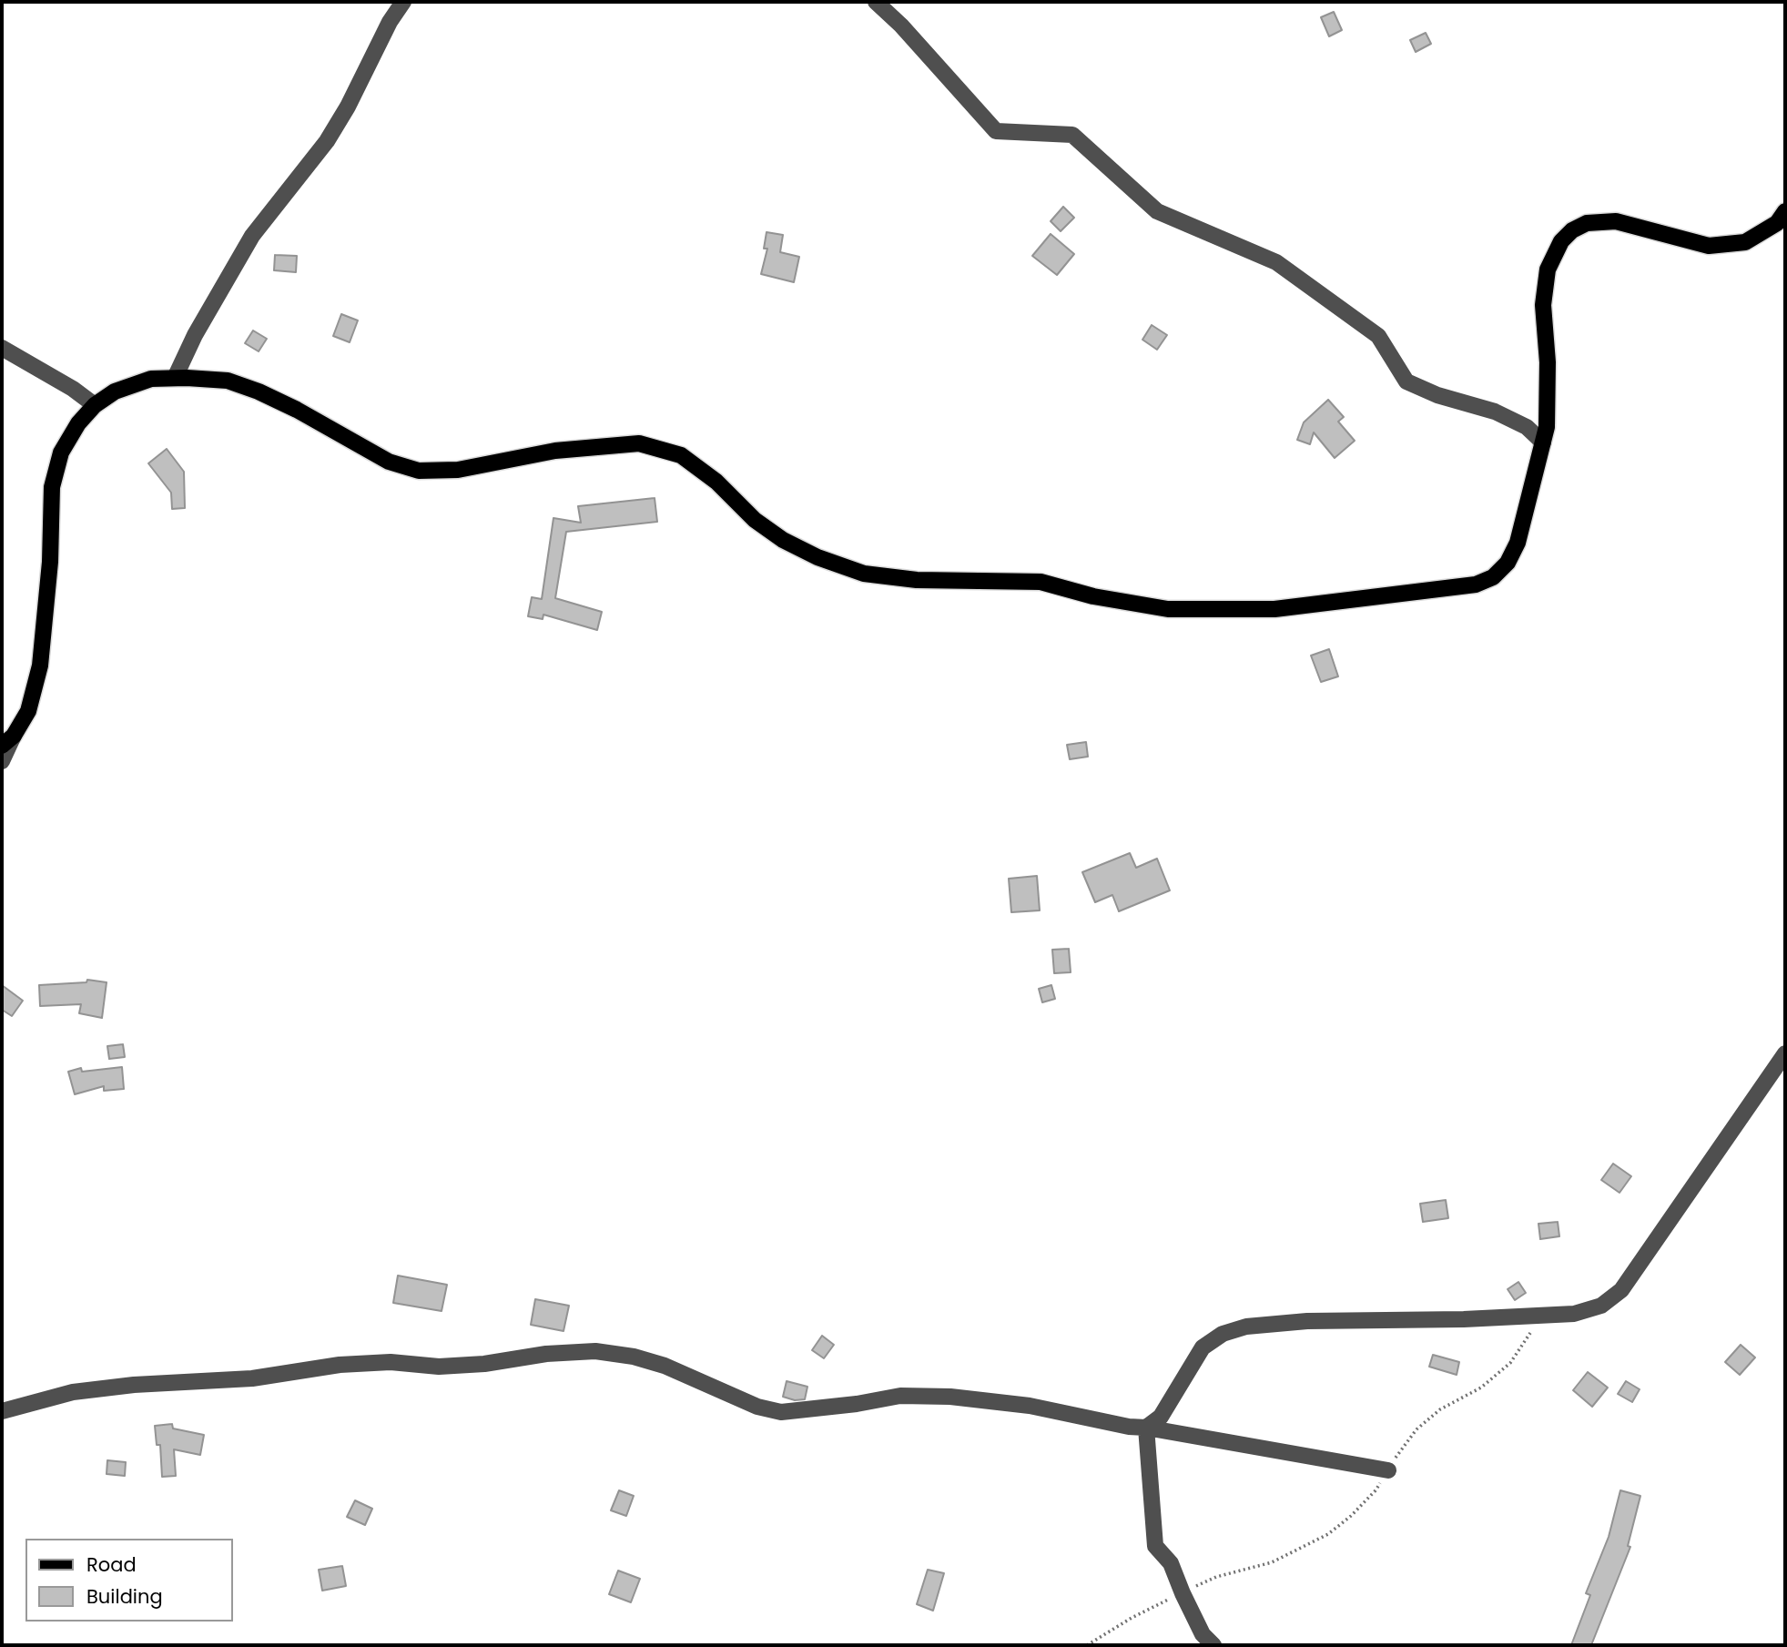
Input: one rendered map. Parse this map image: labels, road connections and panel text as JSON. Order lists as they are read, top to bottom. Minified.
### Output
{"legend":["Road","Building"]}
